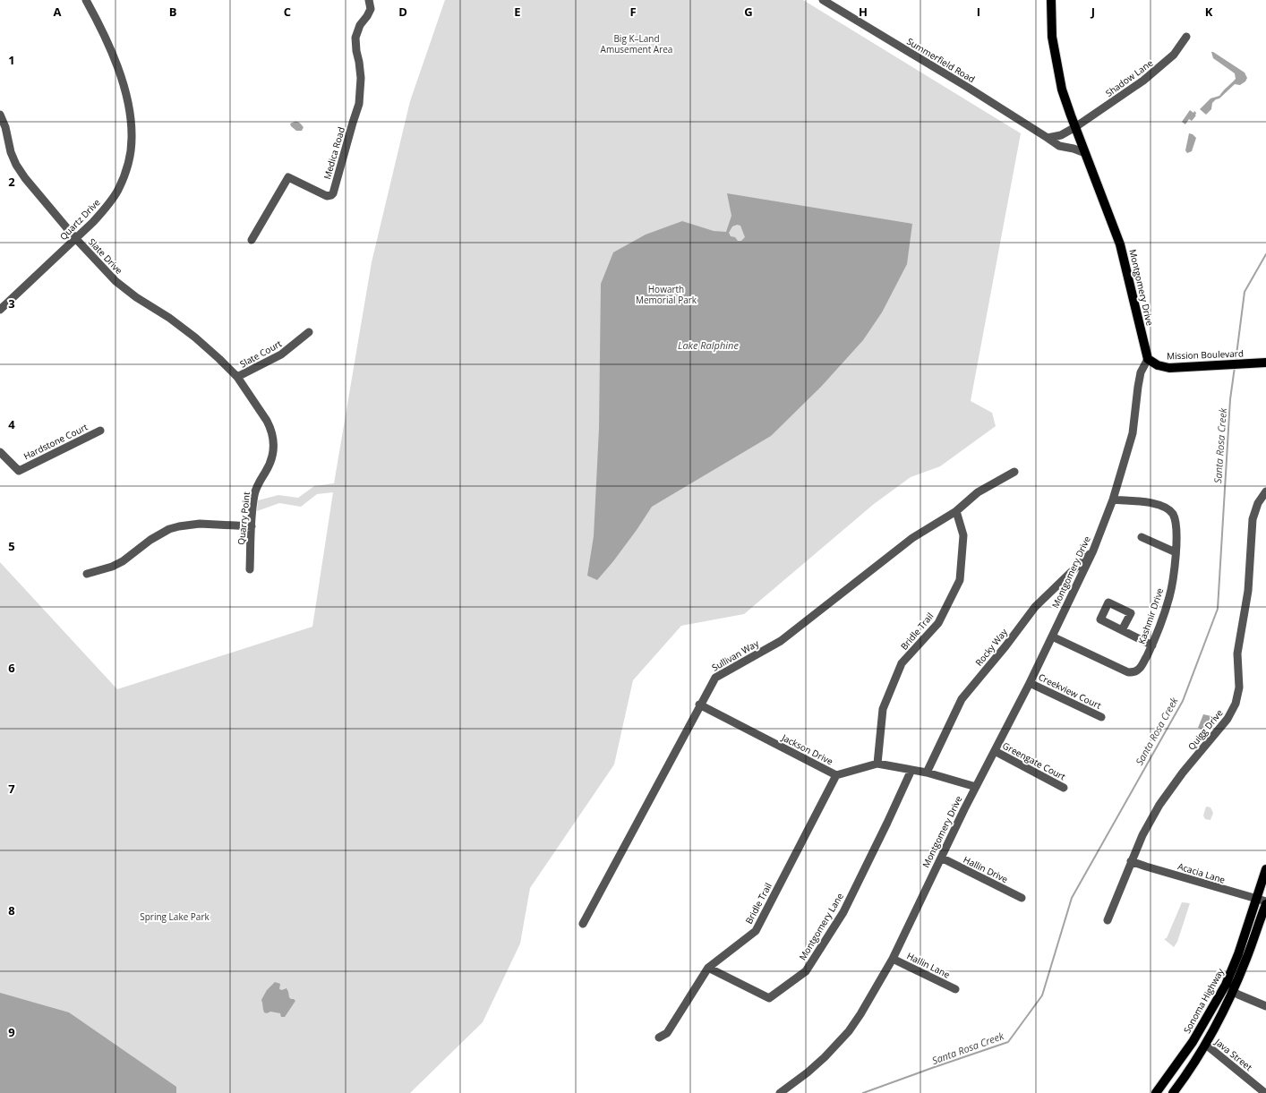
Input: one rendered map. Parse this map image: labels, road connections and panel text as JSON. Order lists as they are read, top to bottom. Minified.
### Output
{"streets":{"main road":["Montgomery Drive","Mission Boulevard","Sonoma Highway"],"street":["Summerfield Road","Shadow Lane","Medica Road","Quartz Drive","Slate Drive","Slate Court","Hardstone Court","Quarry Point","Kashmir Drive","Bridle Trail","Rocky Way","Sullivan Way","Creekview Court","Quigg Drive","Jackson Drive","Greengate Court","Hallin Drive","Acacia Lane","Montgomery Lane","Hallin Lane","Java Street"]},"crossings":[["Summerfield Road","Montgomery Drive"],["Shadow Lane","Montgomery Drive"],["Quartz Drive","Slate Drive"],["Slate Drive","Slate Court"],["Slate Drive","Quarry Point"],["Montgomery Drive","Mission Boulevard"],["Montgomery Drive","Kashmir Drive"],["Montgomery Drive","Rocky Way"],["Montgomery Drive","Creekview Court"],["Montgomery Drive","Jackson Drive"],["Montgomery Drive","Greengate Court"],["Montgomery Drive","Hallin Drive"],["Montgomery Drive","Hallin Lane"],["Slate Court","Quarry Point"],["Bridle Trail","Sullivan Way"],["Bridle Trail","Jackson Drive"],["Bridle Trail","Montgomery Lane"],["Rocky Way","Jackson Drive"],["Sullivan Way","Jackson Drive"],["Quigg Drive","Acacia Lane"],["Jackson Drive","Montgomery Lane"],["Acacia Lane","Sonoma Highway"],["Sonoma Highway","Java Street"]],"water":["Lake Ralphine","Santa Rosa Creek"],"parks":["Big K–Land Amusement Area","Howarth Memorial Park","Spring Lake Park"],"grid":{"columns":["A","B","C","D","E","F","G","H","I","J","K"],"rows":["1","2","3","4","5","6","7","8","9"]}}
